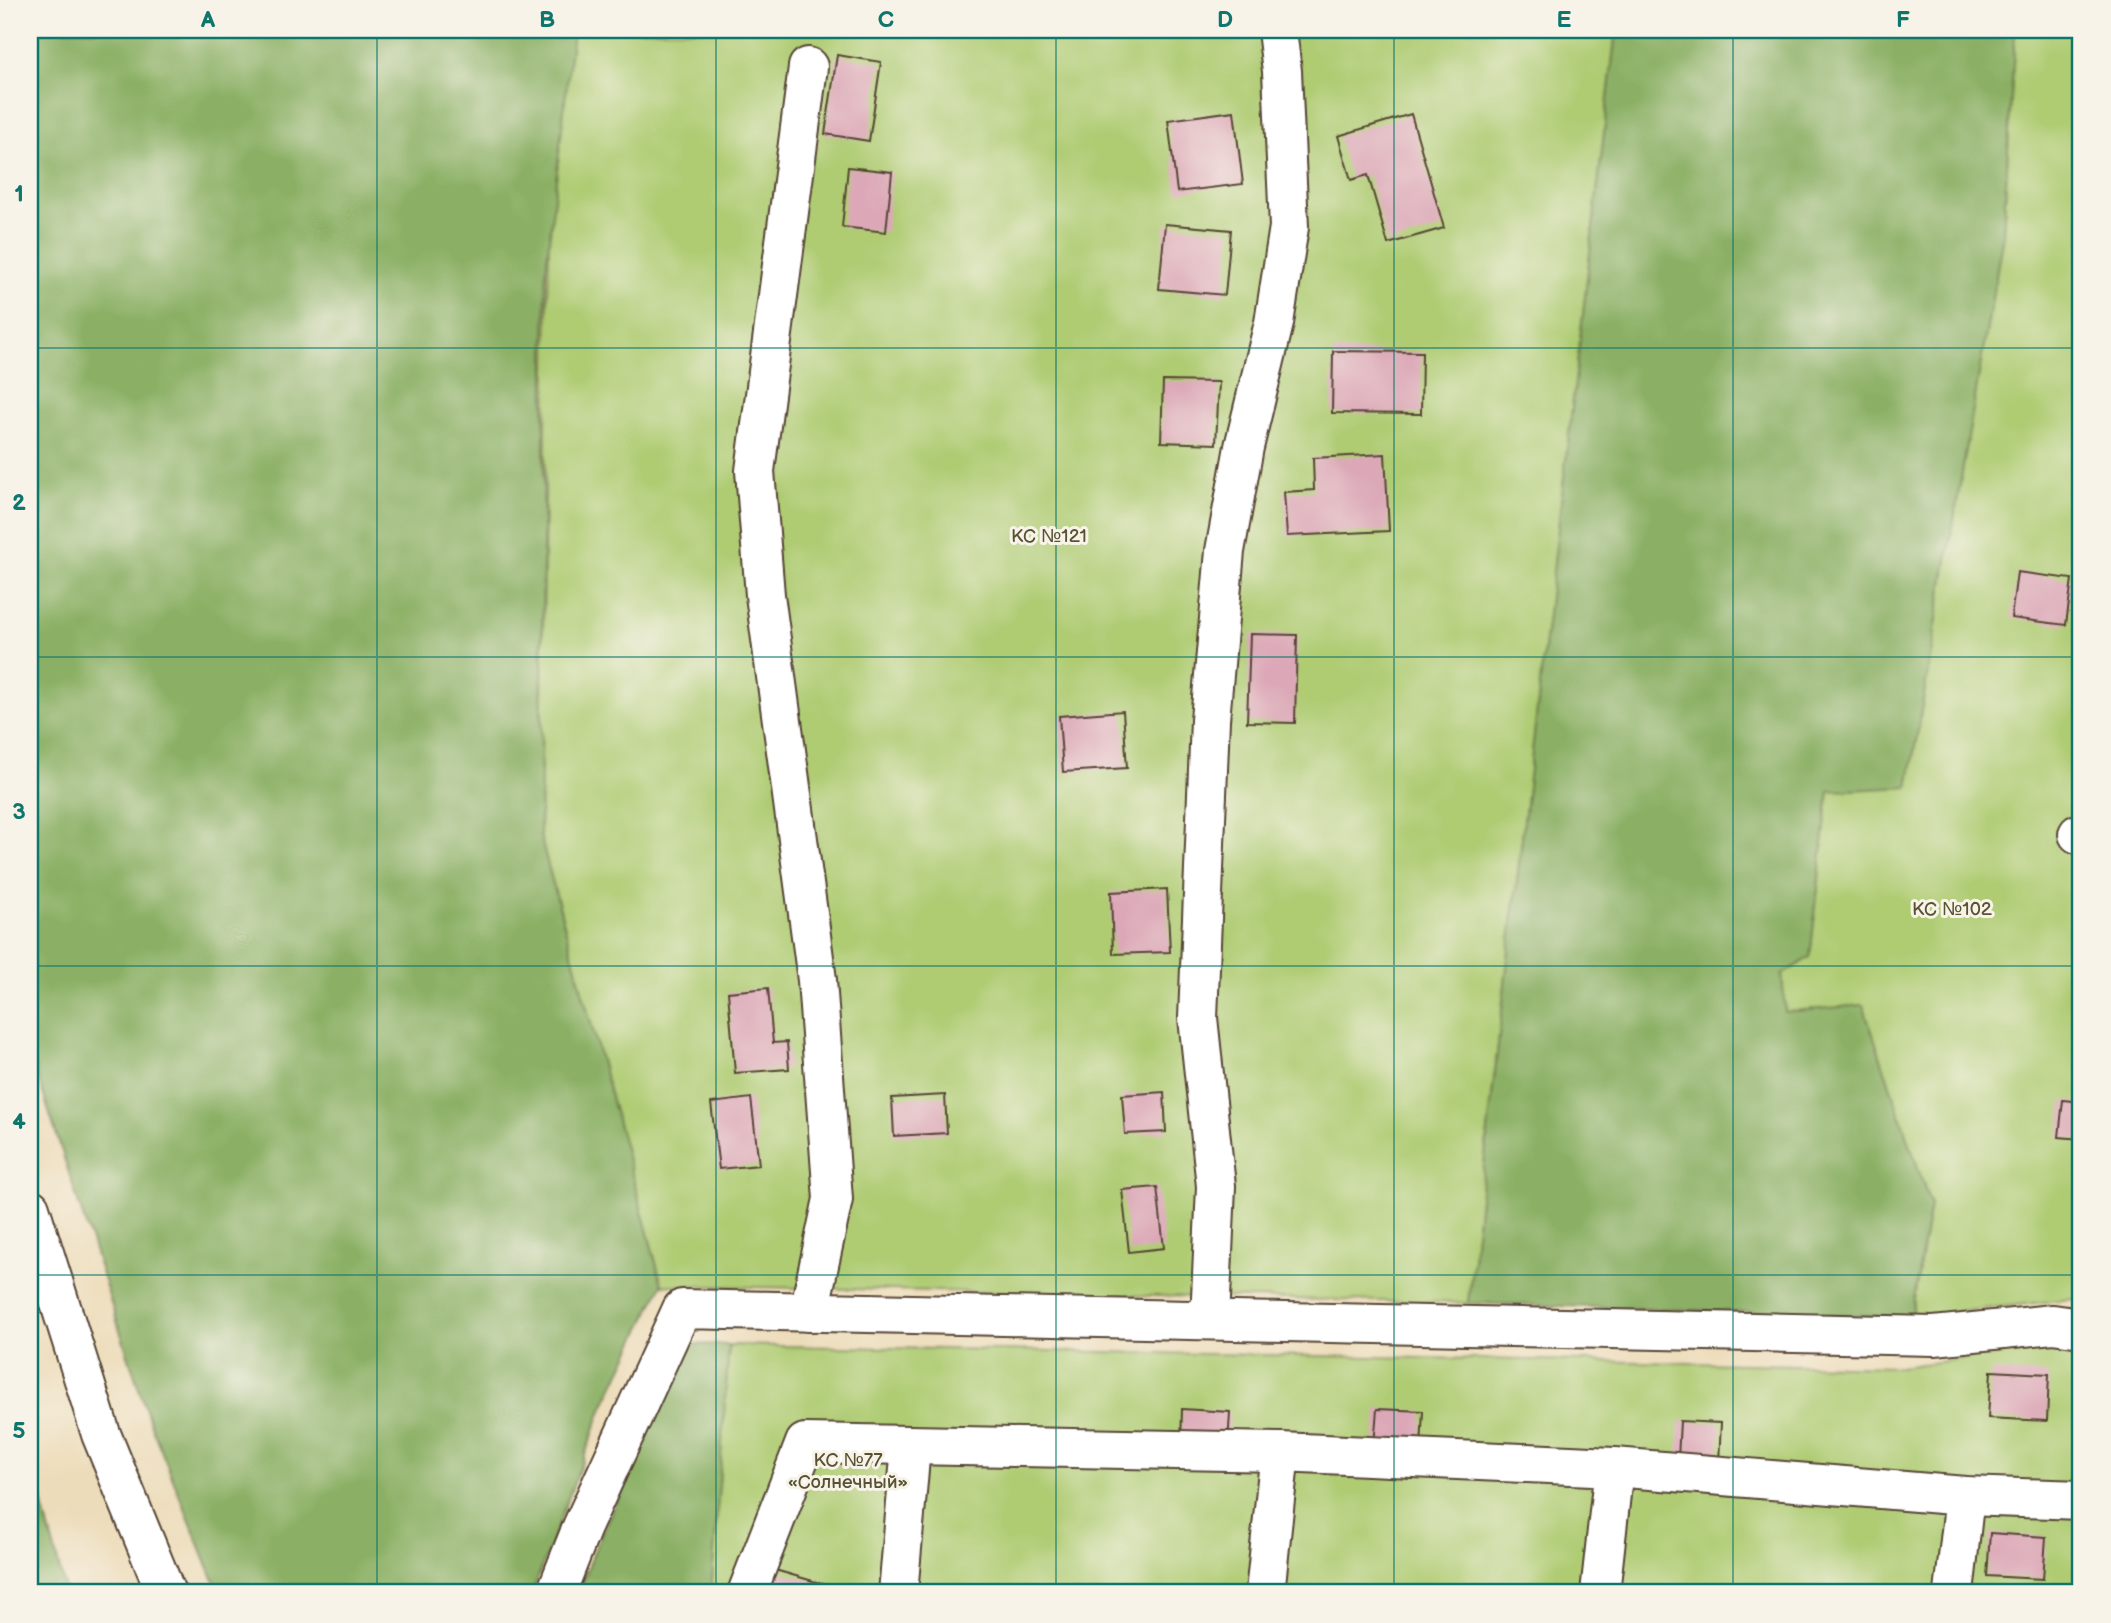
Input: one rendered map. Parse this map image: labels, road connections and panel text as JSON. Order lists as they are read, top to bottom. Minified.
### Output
{"parks":["КС №121","КС №102","КС №77 «Солнечный»"],"grid":{"columns":["A","B","C","D","E","F"],"rows":["1","2","3","4","5"]}}
